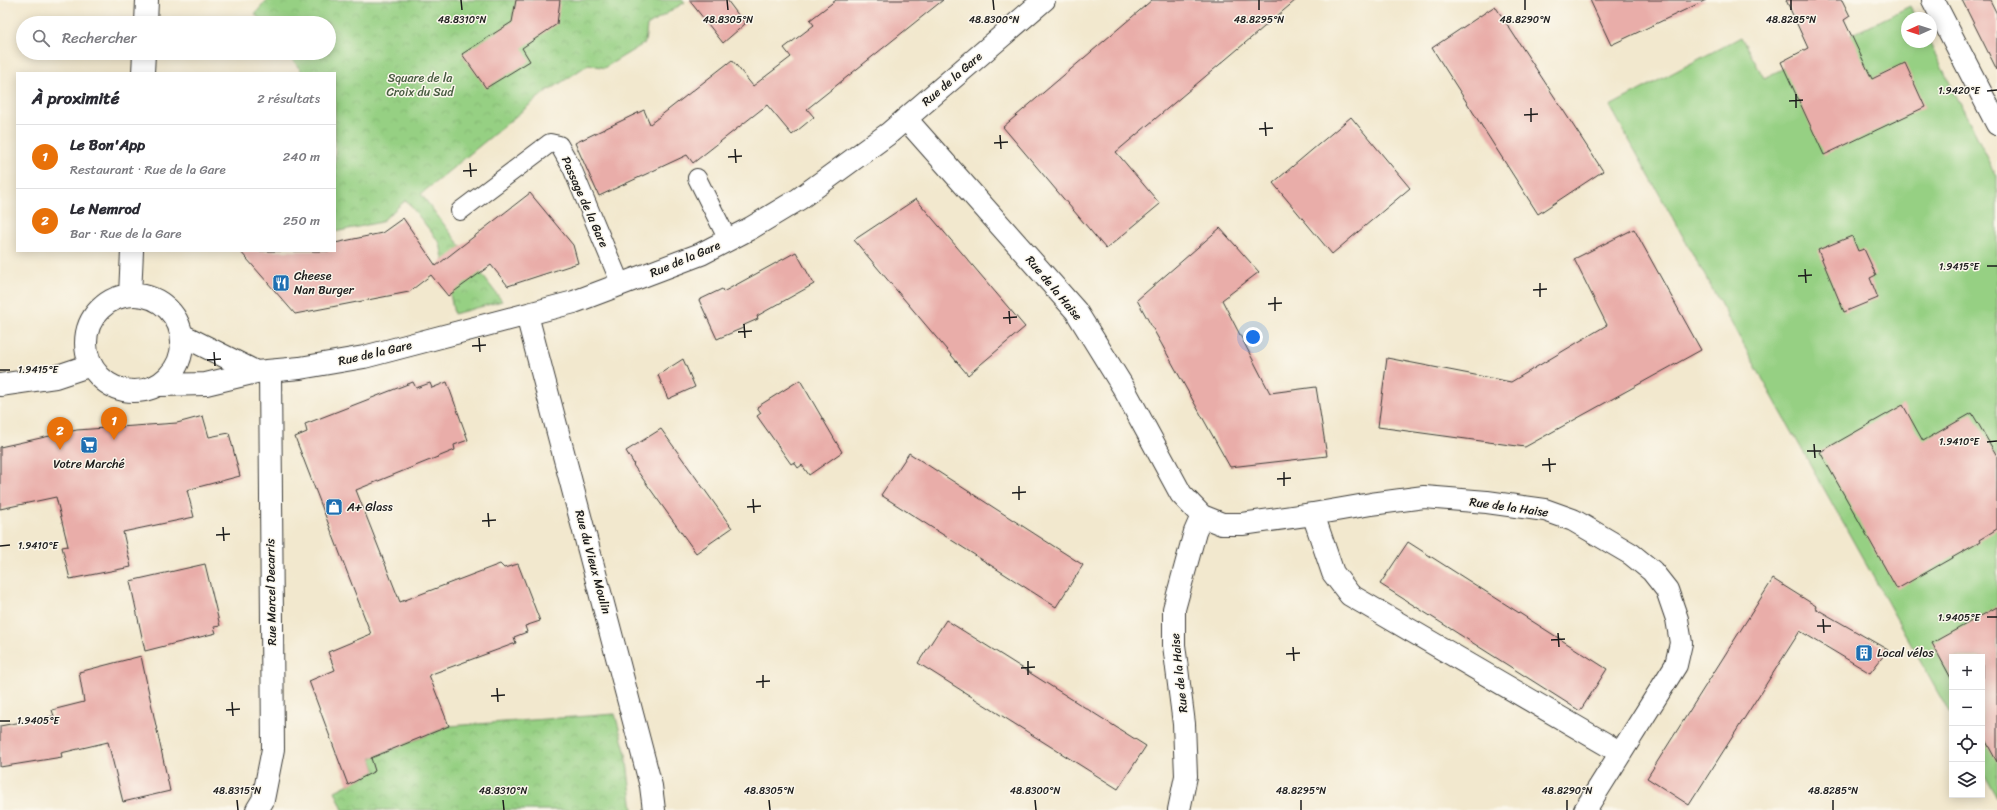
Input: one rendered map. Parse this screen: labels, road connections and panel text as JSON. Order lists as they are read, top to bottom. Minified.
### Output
{"streets":{"street":["Rue de la Gare","Rue de la Haise","Rue du Vieux Moulin","Rue Marcel Decarris"],"lane":["Passage de la Gare"]},"crossings":[["Rue de la Gare","Passage de la Gare"],["Rue de la Gare","Rue de la Haise"],["Rue de la Gare","Rue du Vieux Moulin"],["Rue de la Gare","Rue Marcel Decarris"]],"parks":["Square de la Croix du Sud"],"places":{"restaurant":["Cheese Nan Burger"],"supermarket":["Votre Marché"],"shop":["A+ Glass"],"building":["Local vélos"]},"north":"left","page":{"search":"Rechercher","heading":["À proximité","2 résultats"],"list":[{"mark":"1","name":"Le Bon'App","note":"Restaurant · Rue de la Gare","value":"240 m"},{"mark":"2","name":"Le Nemrod","note":"Bar · Rue de la Gare","value":"250 m"}],"pins":["1","2"],"map_buttons":["+","−"]},"coordinates":["48.8310°N","48.8305°N","48.8300°N","48.8295°N","48.8290°N","48.8285°N","1.9420°E","1.9415°E","1.9410°E","1.9405°E","48.8315°N"]}
